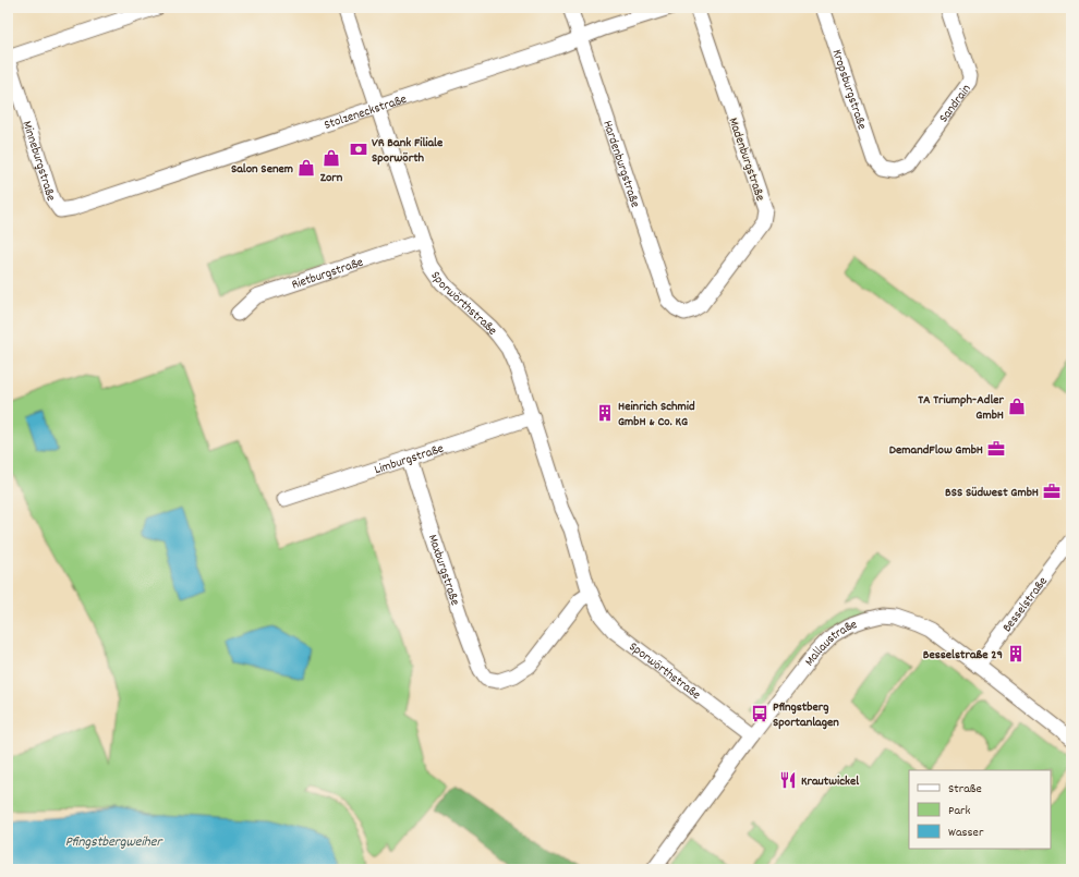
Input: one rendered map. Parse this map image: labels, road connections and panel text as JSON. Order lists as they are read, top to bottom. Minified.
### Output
{"streets":{"street":["Kropsburgstraße","Sandrain","Stolzeneckstraße","Madenburgstraße","Minneburgstraße","Hardenburgstraße","Rietburgstraße","Sporwörthstraße","Limburgstraße","Maxburgstraße","Besselstraße","Mallaustraße"]},"crossings":[["Kropsburgstraße","Sandrain"],["Stolzeneckstraße","Minneburgstraße"],["Stolzeneckstraße","Hardenburgstraße"],["Stolzeneckstraße","Sporwörthstraße"],["Madenburgstraße","Hardenburgstraße"],["Rietburgstraße","Sporwörthstraße"],["Sporwörthstraße","Limburgstraße"],["Sporwörthstraße","Maxburgstraße"],["Sporwörthstraße","Mallaustraße"],["Limburgstraße","Maxburgstraße"],["Besselstraße","Mallaustraße"]],"water":["Pfingstbergweiher"],"places":{"bank":["VR Bank Filiale Sporwörth"],"shop":["Zorn","Salon Senem","TA Triumph-Adler GmbH"],"building":["Heinrich Schmid GmbH & Co. KG","Besselstraße 29"],"office":["DemandFlow GmbH","BSS Südwest GmbH"],"bus stop":["Pfingstberg Sportanlagen"],"restaurant":["Krautwickel"]},"legend":["Straße","Park","Wasser"]}
